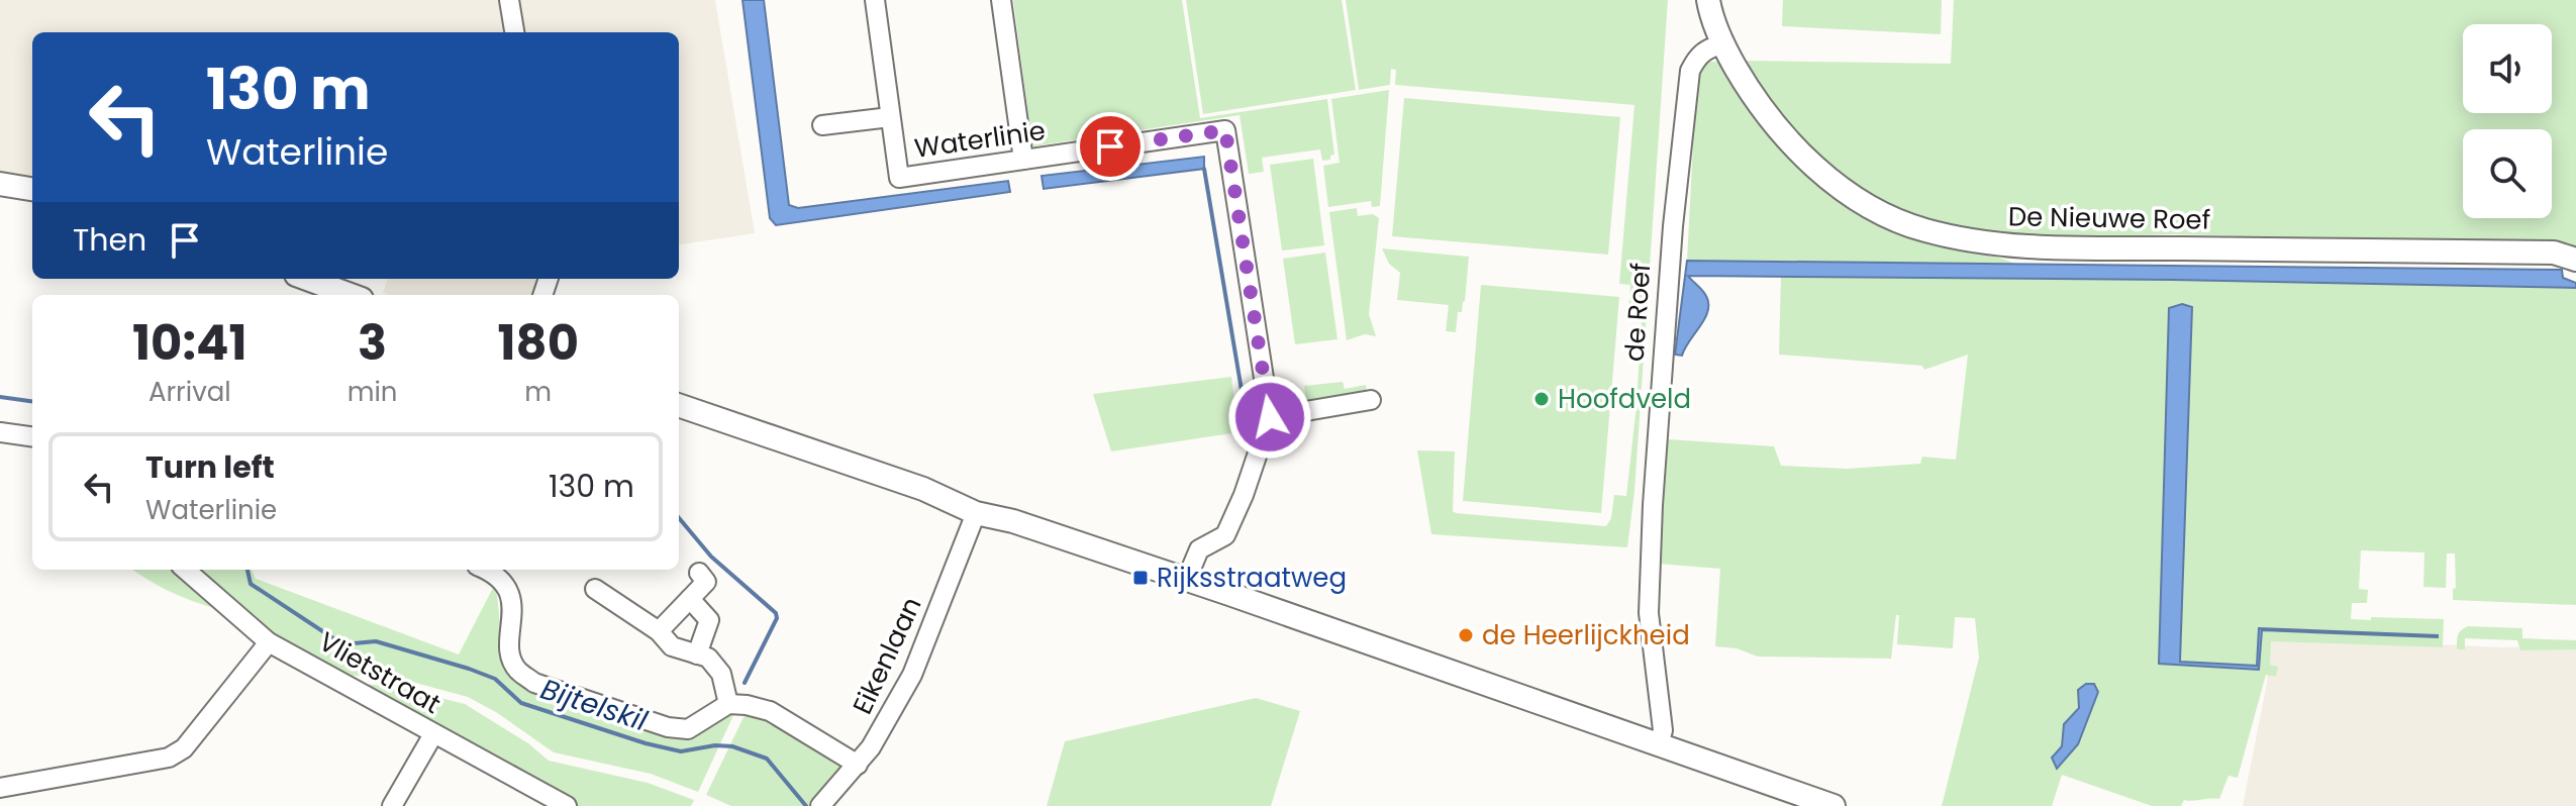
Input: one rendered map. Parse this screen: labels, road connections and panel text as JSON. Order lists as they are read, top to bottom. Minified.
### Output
{"streets":{"street":["Waterlinie","De Nieuwe Roef","de Roef","Eikenlaan","Vlietstraat"]},"crossings":[["De Nieuwe Roef","de Roef"]],"water":["Bijtelskil"],"places":{"other":["Hoofdveld","de Heerlijckheid"],"transit":["Rijksstraatweg"]},"page":{"turn":["130 m","Waterlinie"],"then":"Then","eta":["10:41","Arrival","3","min","180","m"],"list":[{"name":"Turn left","note":"Waterlinie","value":"130 m"}]}}
